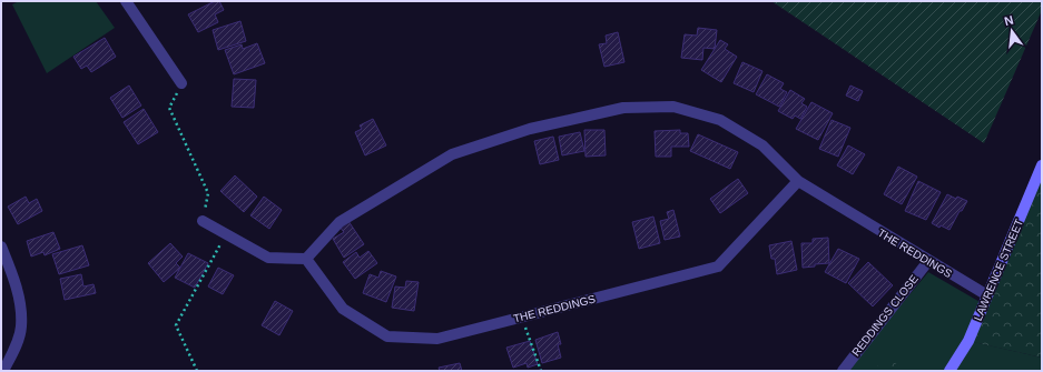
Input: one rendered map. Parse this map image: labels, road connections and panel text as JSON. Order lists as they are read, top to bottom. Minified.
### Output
{"streets":{"street":["THE REDDINGS","LAWRENCE STREET","REDDINGS CLOSE"]},"crossings":[["THE REDDINGS","LAWRENCE STREET"],["THE REDDINGS","REDDINGS CLOSE"]],"north":"top"}
